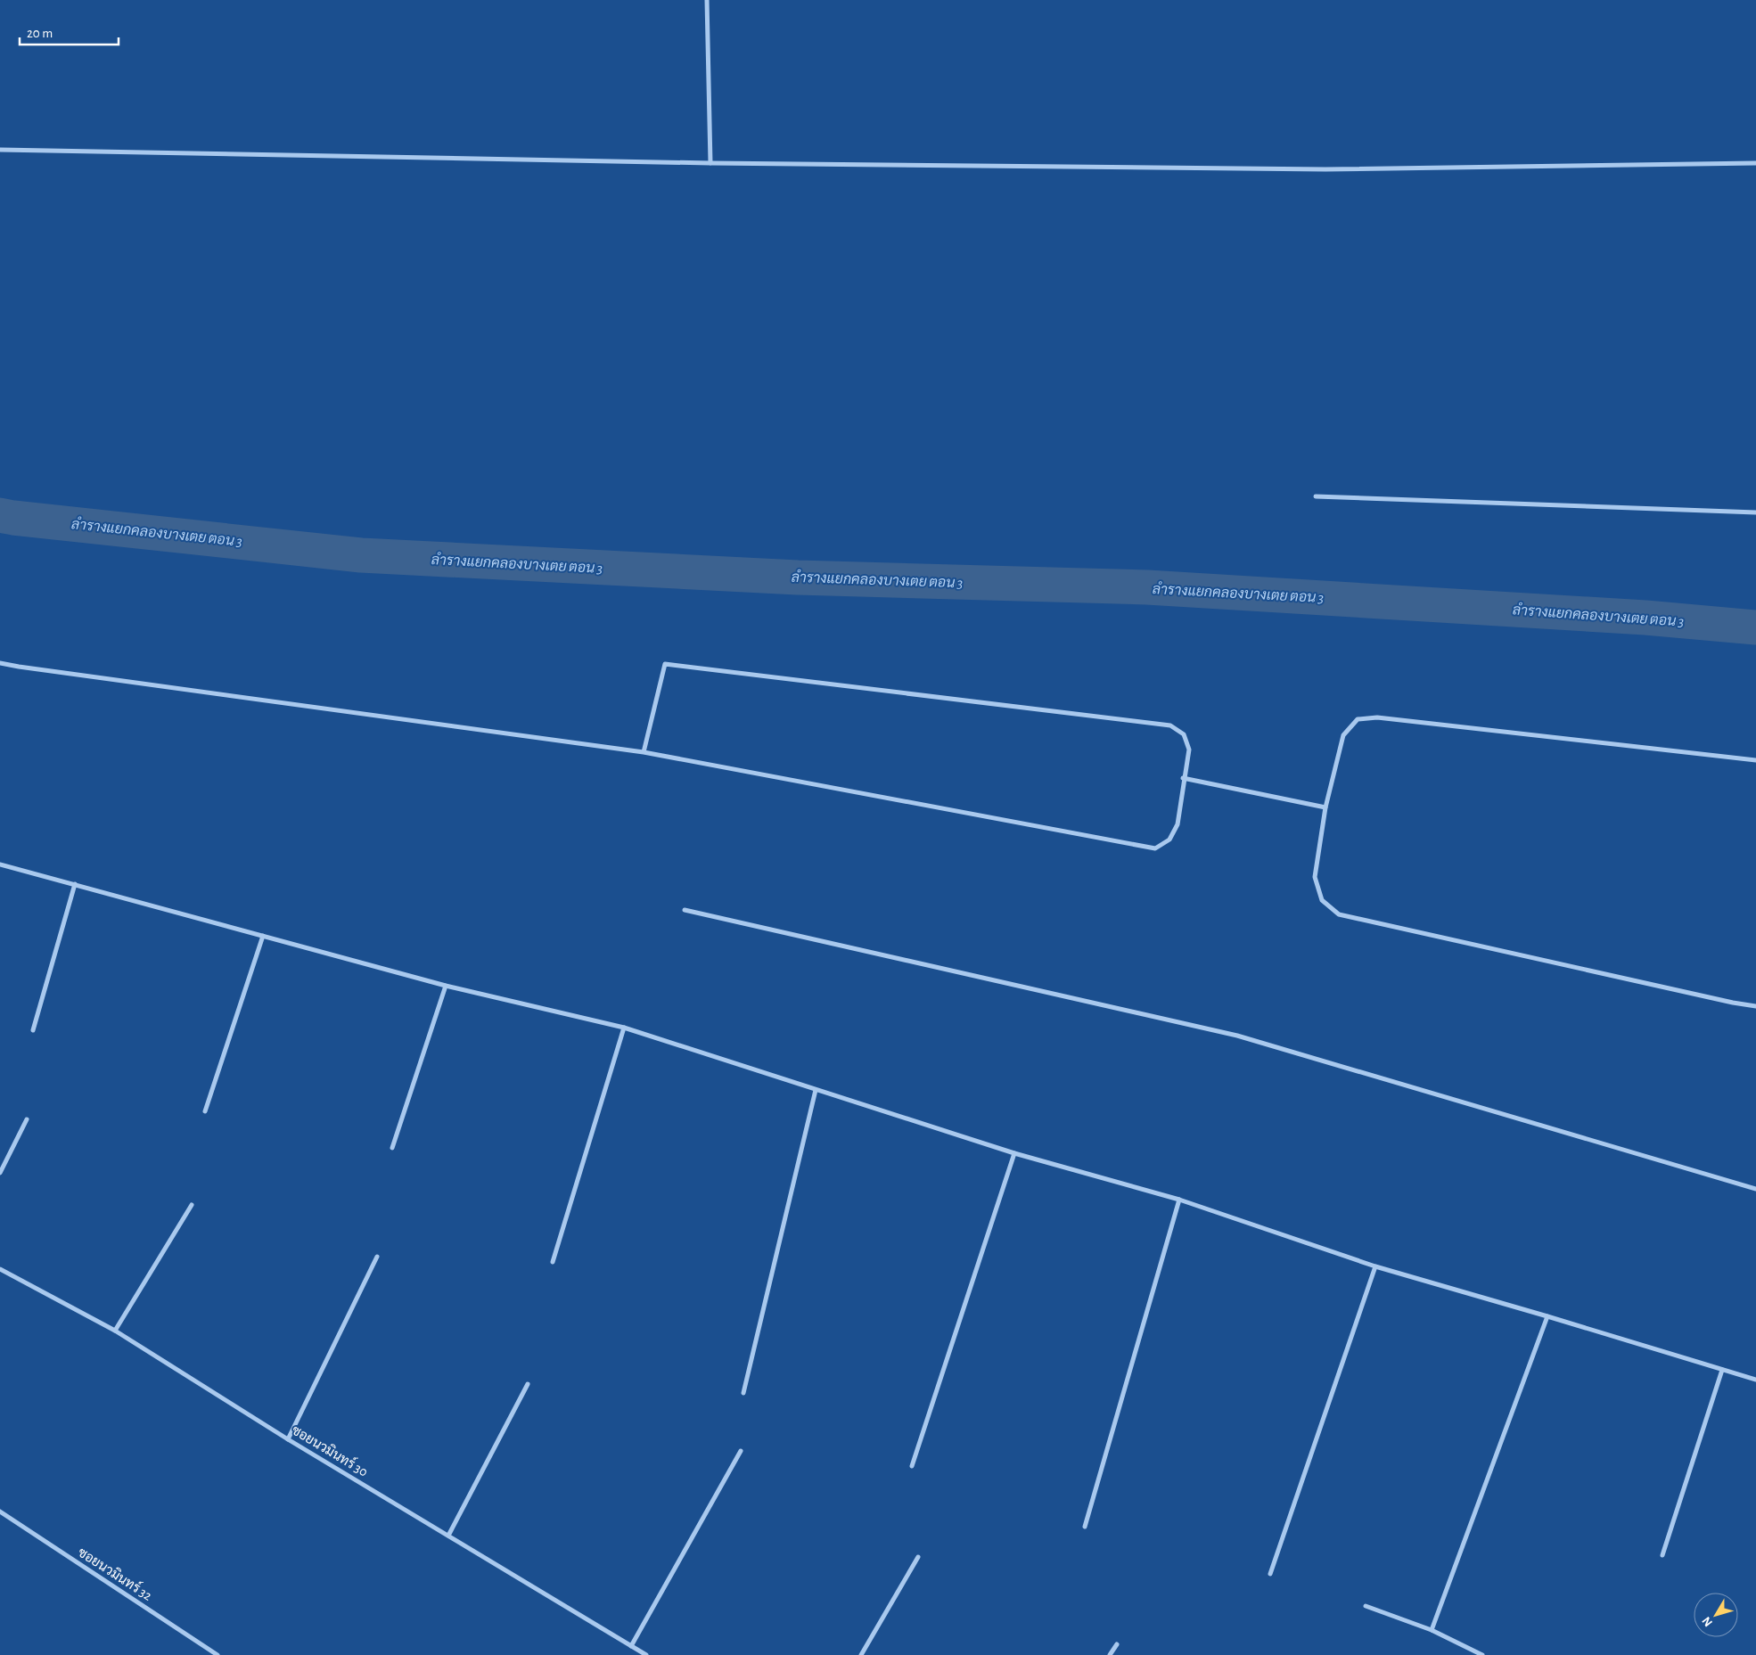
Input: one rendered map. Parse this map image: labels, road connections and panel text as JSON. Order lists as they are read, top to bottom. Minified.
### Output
{"streets":{"street":["ซอยนวมินทร์ 30","ซอยนวมินทร์ 32"]},"water":["ลำรางแยกคลองบางเตย ตอน 3"],"scale_bar":"20 m","north":"bottom left"}
